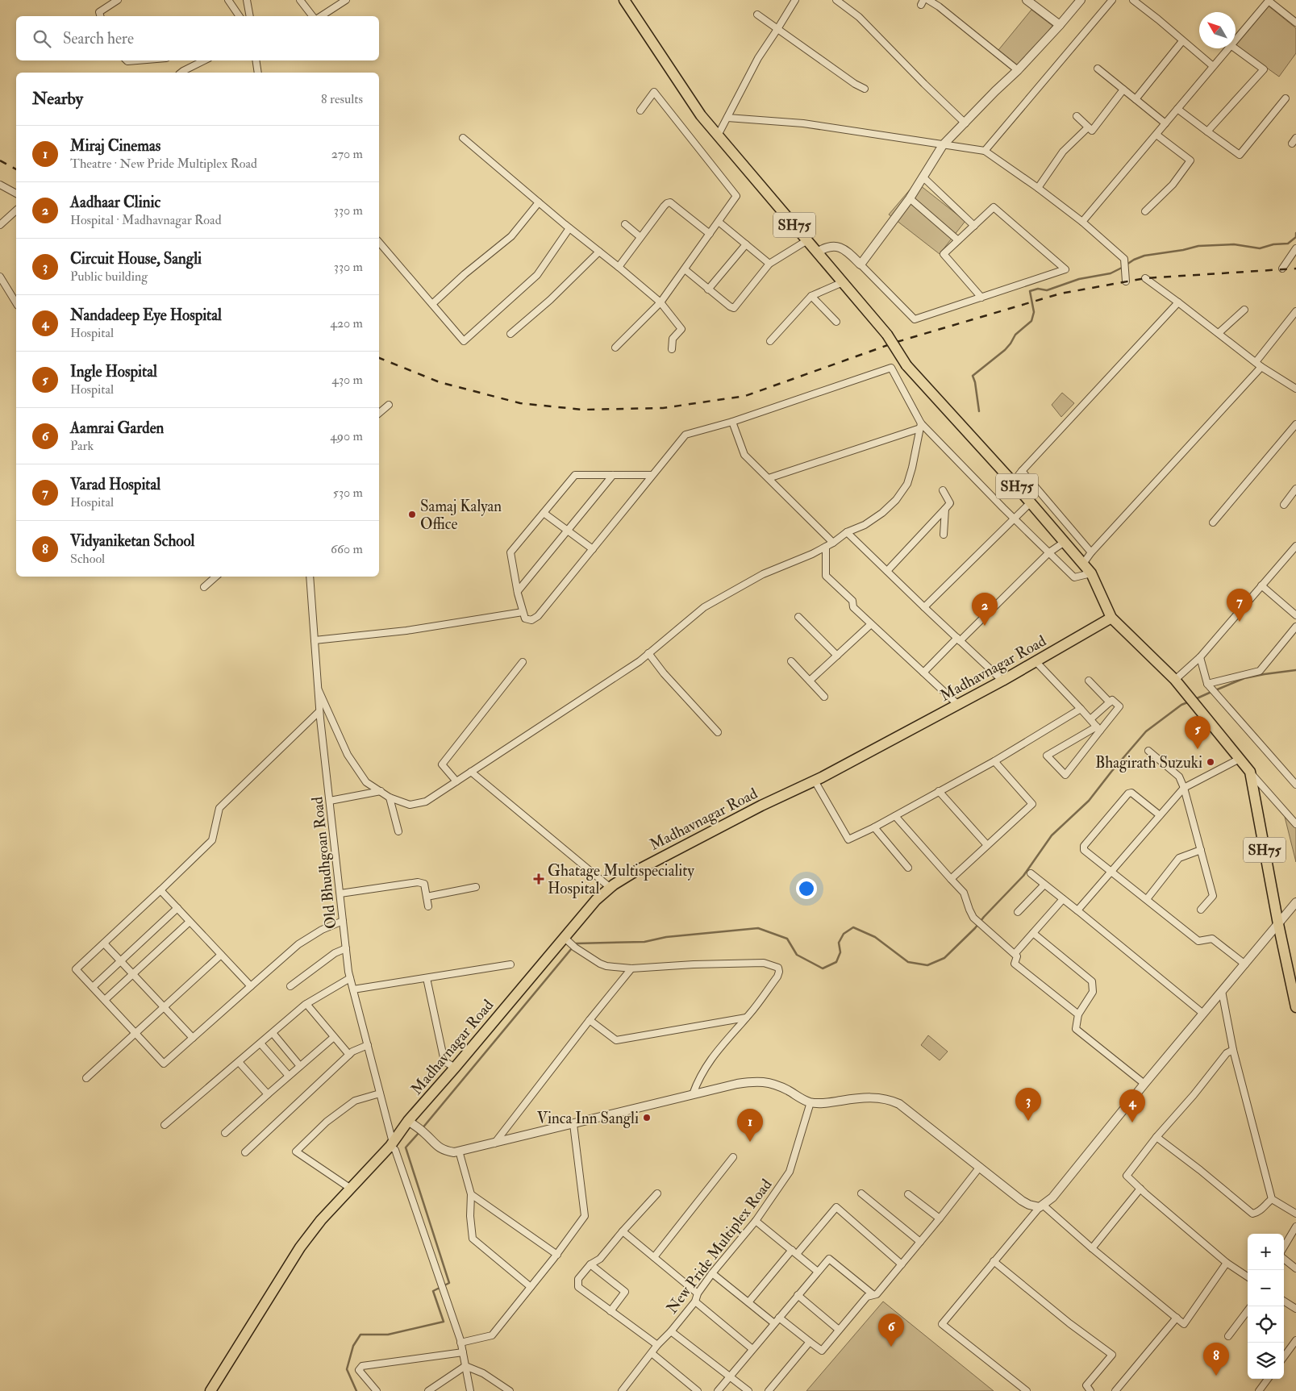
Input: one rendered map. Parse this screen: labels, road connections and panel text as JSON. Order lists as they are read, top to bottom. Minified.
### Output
{"streets":{"main road":["SH75","Madhavnagar Road"],"street":["Old Bhudhgoan Road","New Pride Multiplex Road"]},"crossings":[["SH75","Madhavnagar Road"],["Madhavnagar Road","Old Bhudhgoan Road"]],"places":{"other":["Samaj Kalyan Office","Bhagirath Suzuki","Vinca Inn Sangli"],"health":["Ghatage Multispeciality Hospital"]},"north":"top left","page":{"search":"Search here","heading":["Nearby","8 results"],"list":[{"mark":"1","name":"Miraj Cinemas","note":"Theatre · New Pride Multiplex Road","value":"270 m"},{"mark":"2","name":"Aadhaar Clinic","note":"Hospital · Madhavnagar Road","value":"330 m"},{"mark":"3","name":"Circuit House, Sangli","note":"Public building","value":"330 m"},{"mark":"4","name":"Nandadeep Eye Hospital","note":"Hospital","value":"420 m"},{"mark":"5","name":"Ingle Hospital","note":"Hospital","value":"430 m"},{"mark":"6","name":"Aamrai Garden","note":"Park","value":"490 m"},{"mark":"7","name":"Varad Hospital","note":"Hospital","value":"530 m"},{"mark":"8","name":"Vidyaniketan School","note":"School","value":"660 m"}],"pins":["7","2","5","3","4","1","6","8"],"map_buttons":["+","−"]}}
